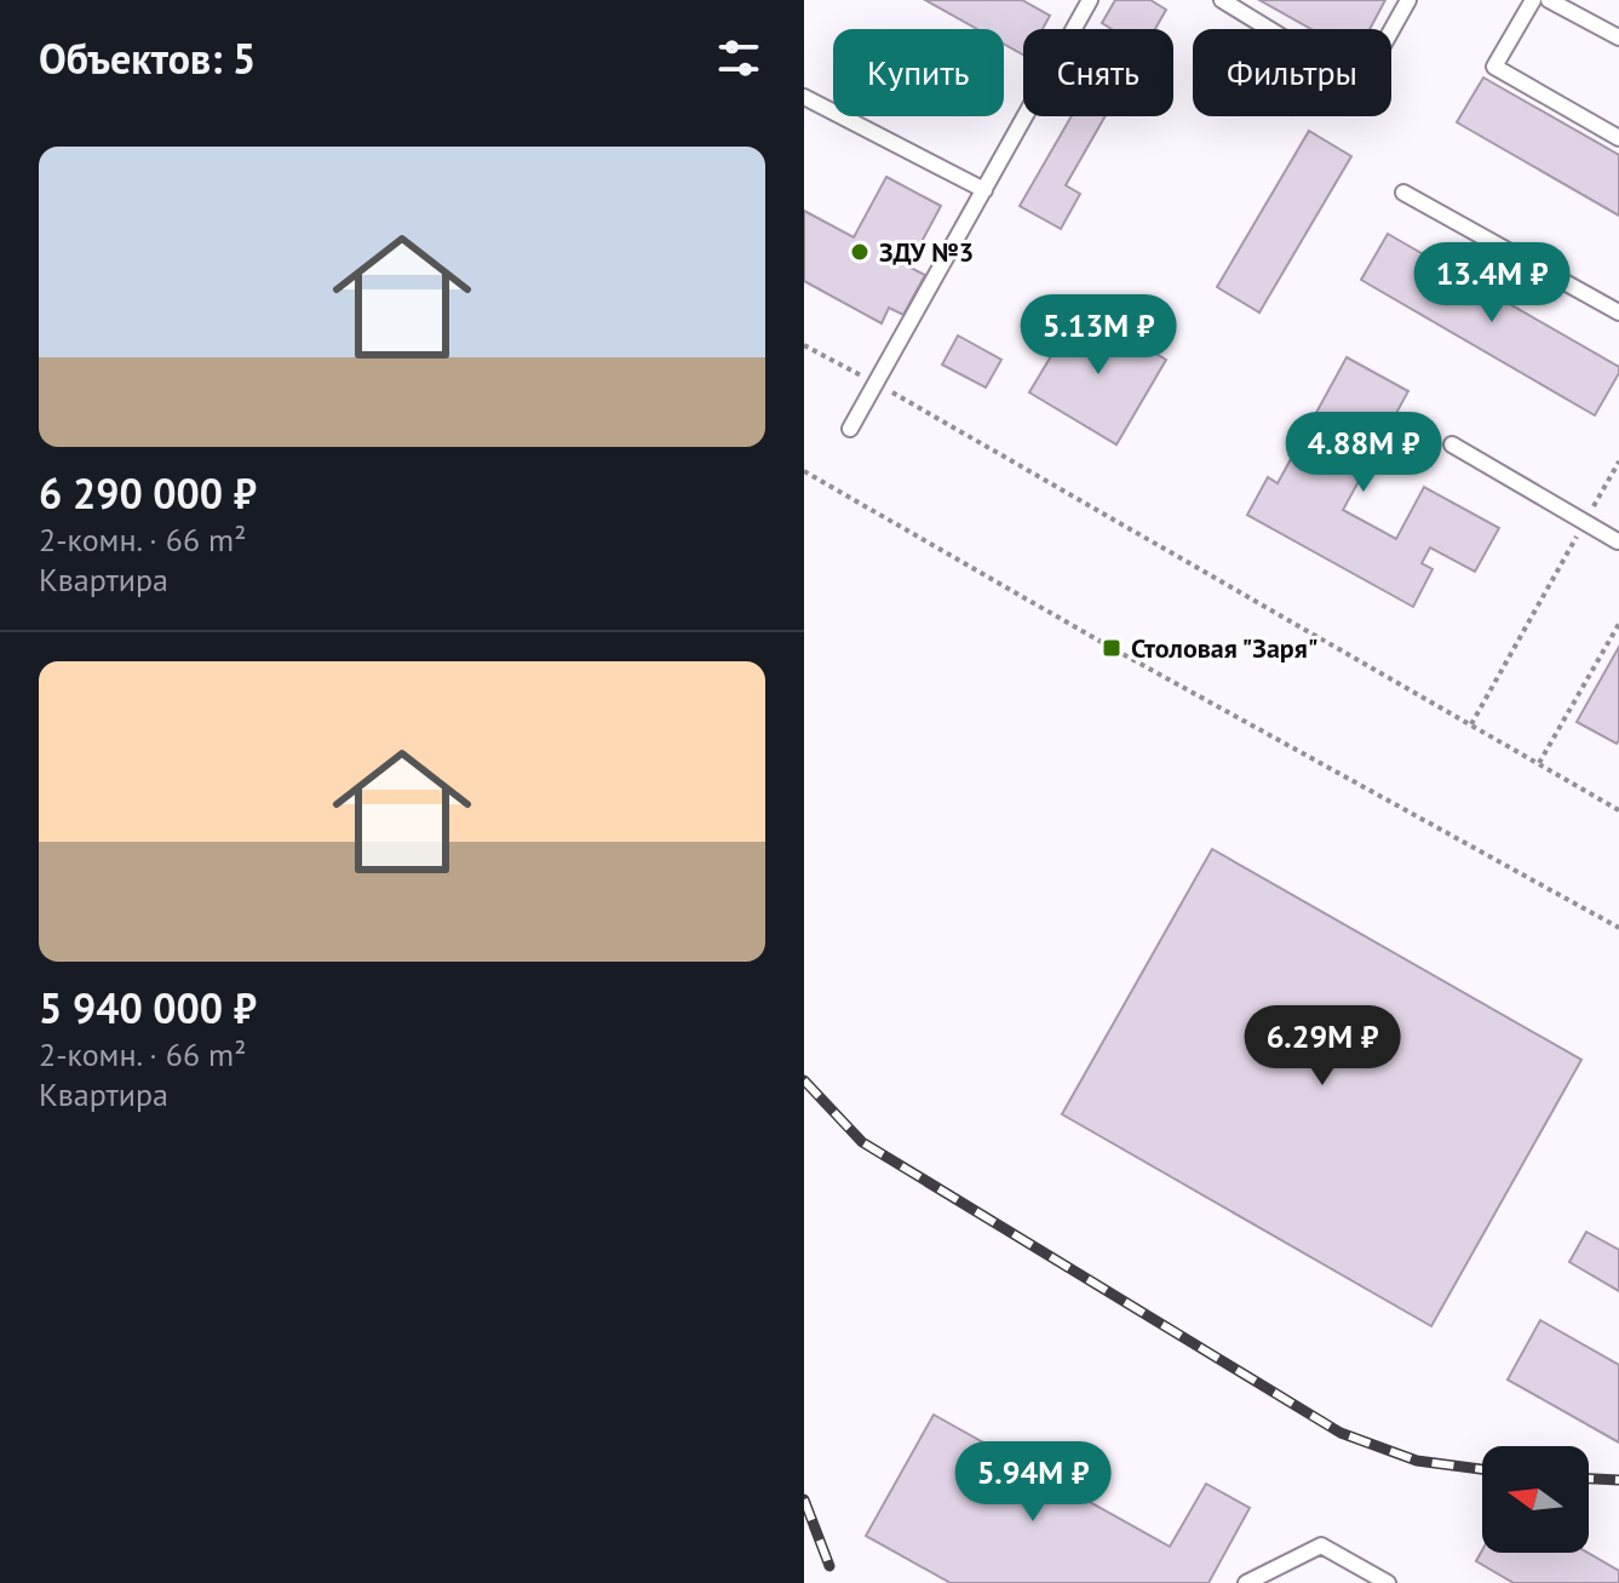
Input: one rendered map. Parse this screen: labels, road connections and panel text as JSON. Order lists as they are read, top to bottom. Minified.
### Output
{"places":{"other":["ЗДУ №3"],"transit":["Столовая \"Заря\""]},"north":"left","page":{"heading":"Объектов: 5","chip":["Купить","Снять","Фильтры"],"list":[{"name":"6 290 000 ₽","note":"2-комн. · 66 m² · Квартира"},{"name":"5 940 000 ₽","note":"2-комн. · 66 m² · Квартира"}],"price":["13.4M ₽","5.13M ₽","4.88M ₽","6.29M ₽","5.94M ₽"]}}
